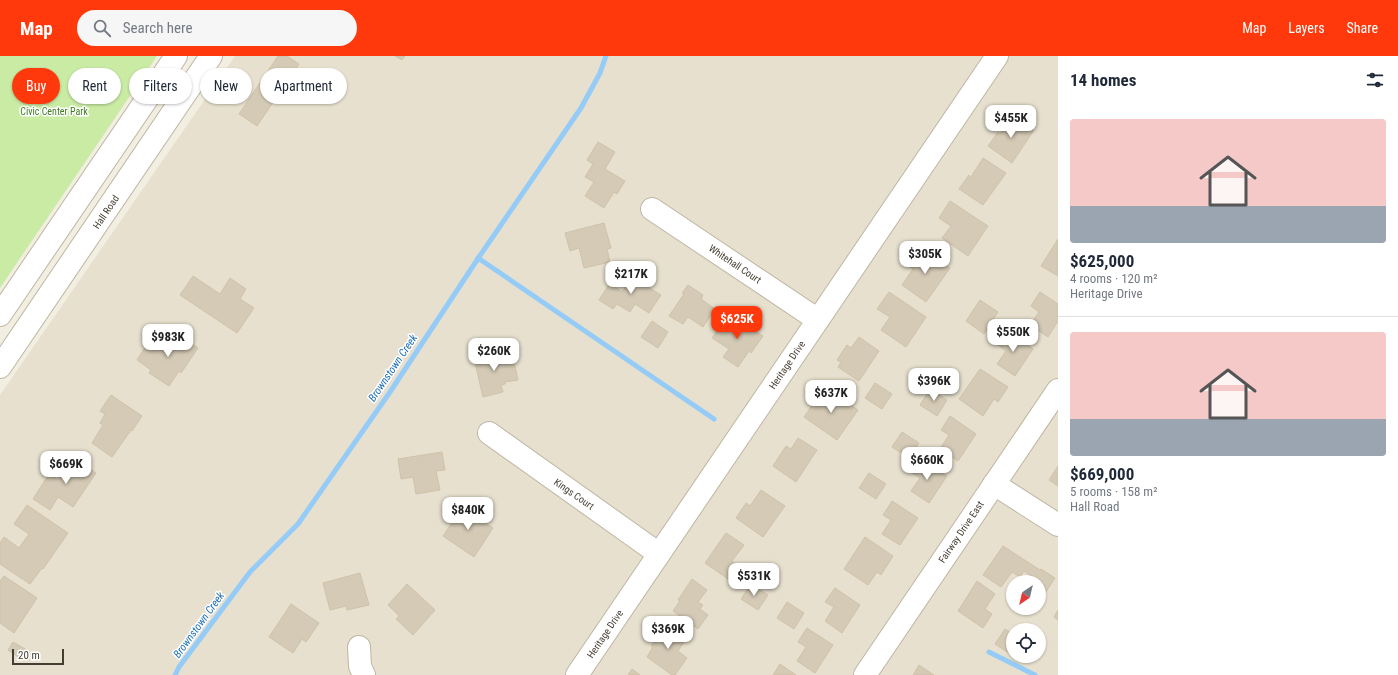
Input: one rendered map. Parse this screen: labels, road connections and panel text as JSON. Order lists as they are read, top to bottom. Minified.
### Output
{"streets":{"street":["Hall Road","Whitehall Court","Heritage Drive","Kings Court","Fairway Drive East"]},"crossings":[["Whitehall Court","Heritage Drive"],["Heritage Drive","Kings Court"]],"water":["Brownstown Creek"],"parks":["Civic Center Park"],"scale_bar":"20 m","north":"bottom left","page":{"header":"Map","search":"Search here","nav":["Map","Layers","Share"],"heading":"14 homes","chip":["Buy","Rent","Filters","New","Apartment"],"list":[{"name":"$625,000","note":"4 rooms · 120 m² · Heritage Drive"},{"name":"$669,000","note":"5 rooms · 158 m² · Hall Road"}],"price":["$455K","$305K","$217K","$625K","$550K","$983K","$260K","$396K","$637K","$660K","$669K","$840K","$531K","$369K"],"scale":"20 m"}}
